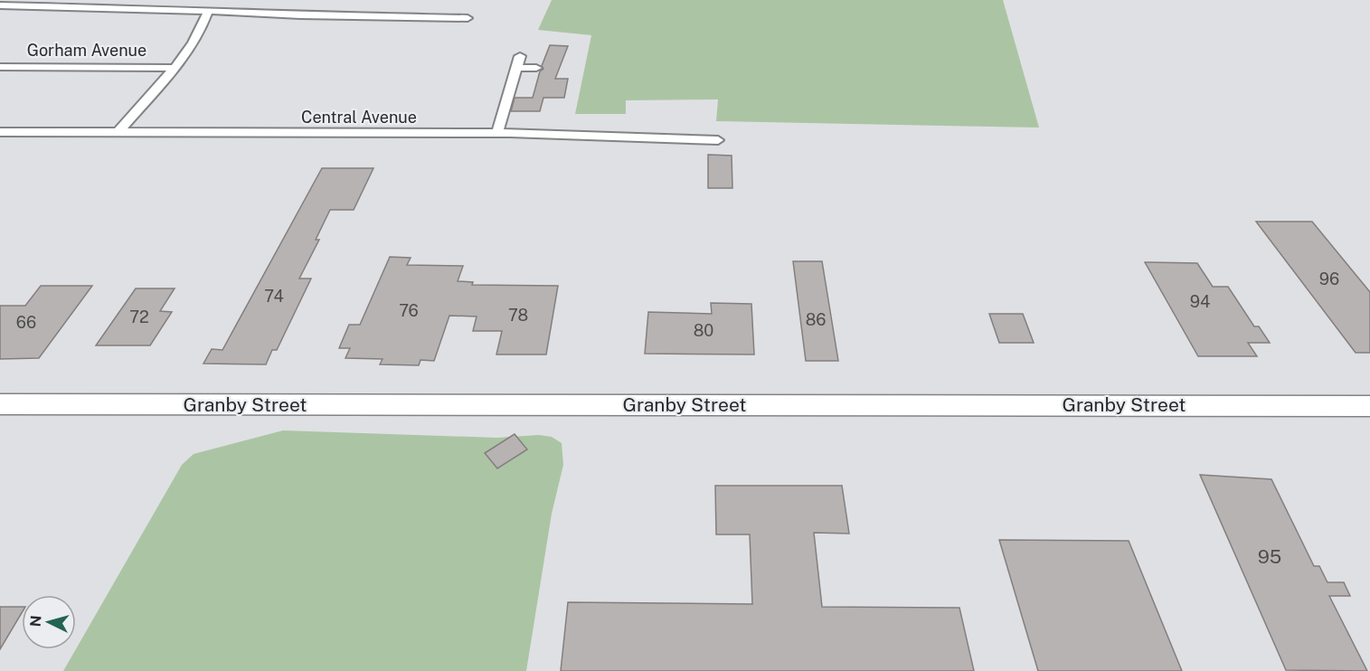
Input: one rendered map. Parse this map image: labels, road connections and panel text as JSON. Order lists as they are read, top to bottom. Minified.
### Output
{"streets":{"main road":["Granby Street"],"street":["Gorham Avenue","Central Avenue"]},"house_numbers":["96","74","94","76","78","72","86","66","80","95"],"north":"left"}
